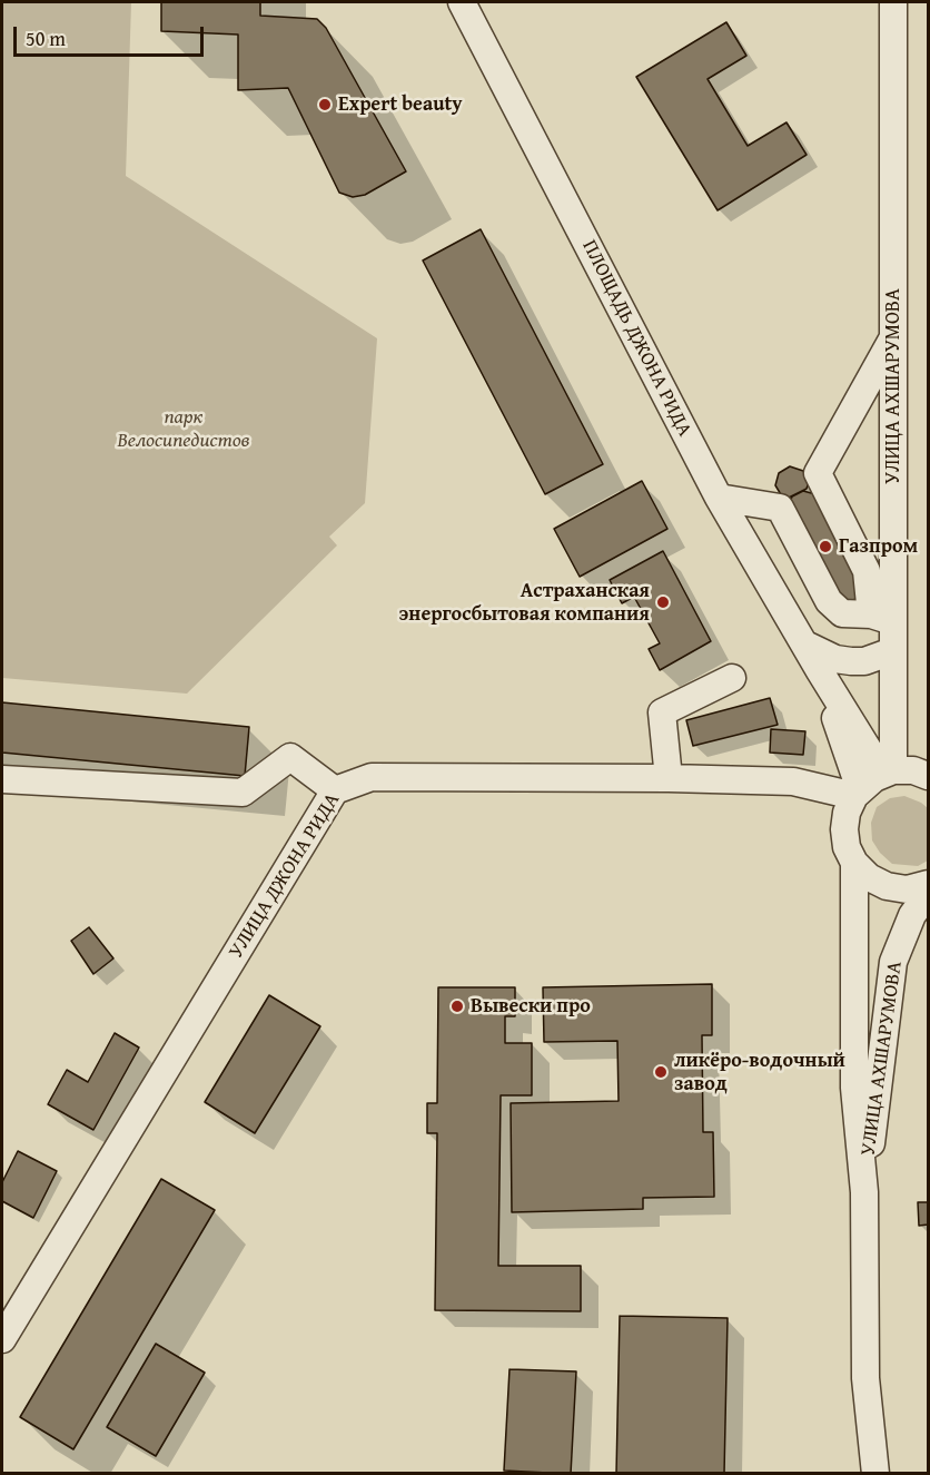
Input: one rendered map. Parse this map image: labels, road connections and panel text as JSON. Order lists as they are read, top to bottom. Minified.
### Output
{"streets":{"street":["ПЛОЩАДЬ ДЖОНА РИДА","УЛИЦА АХШАРУМОВА","УЛИЦА ДЖОНА РИДА"]},"crossings":[["ПЛОЩАДЬ ДЖОНА РИДА","УЛИЦА АХШАРУМОВА"],["ПЛОЩАДЬ ДЖОНА РИДА","УЛИЦА ДЖОНА РИДА"],["УЛИЦА АХШАРУМОВА","УЛИЦА ДЖОНА РИДА"]],"parks":["парк Велосипедистов"],"places":["Expert beauty","Газпром","Астраханская энергосбытовая компания","Вывески про","ликёро-водочный завод"],"scale_bar":"50 m"}
